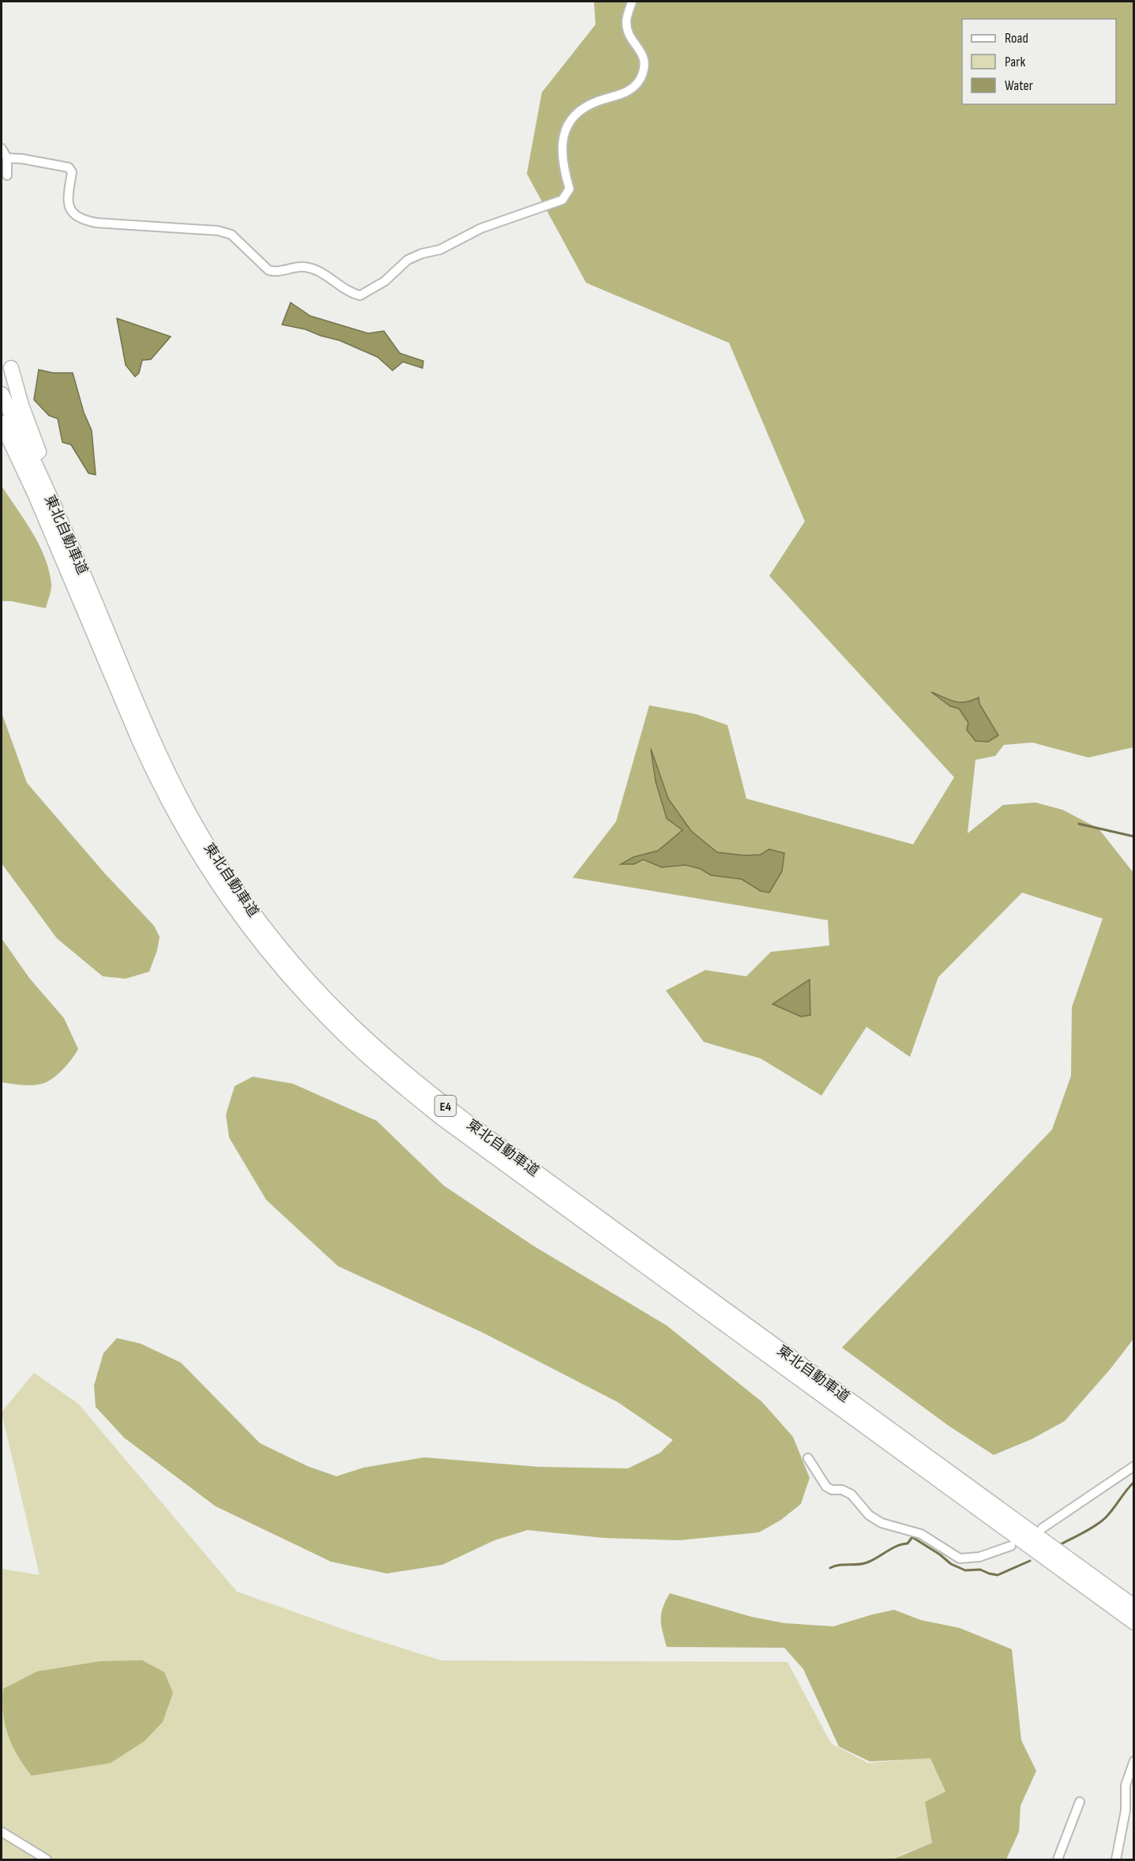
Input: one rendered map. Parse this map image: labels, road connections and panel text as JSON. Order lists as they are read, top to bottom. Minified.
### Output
{"streets":{"highway":["東北自動車道","E4"]},"legend":["Road","Park","Water"]}
